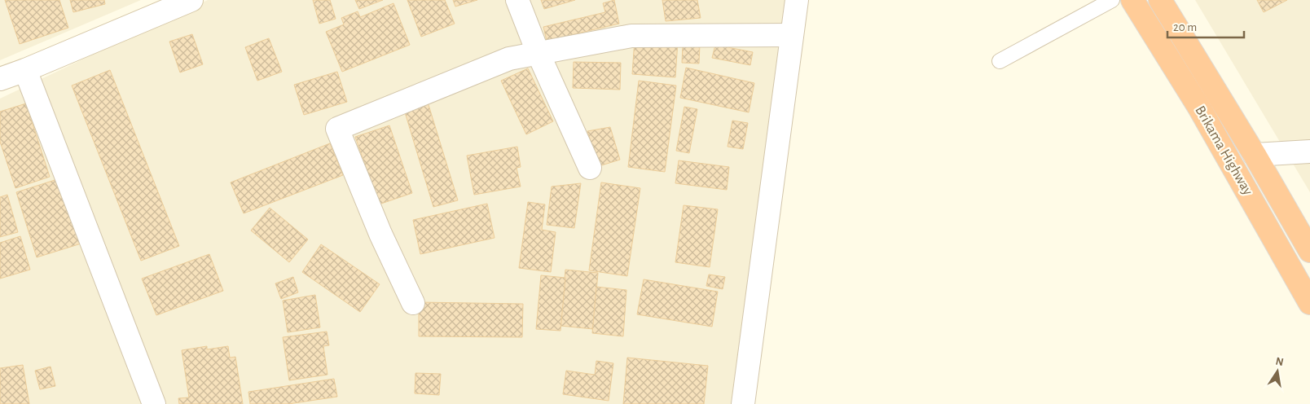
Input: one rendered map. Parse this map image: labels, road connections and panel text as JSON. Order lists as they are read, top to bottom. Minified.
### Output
{"streets":{"highway":["Brikama Highway"]},"scale_bar":"20 m","north":"top"}
